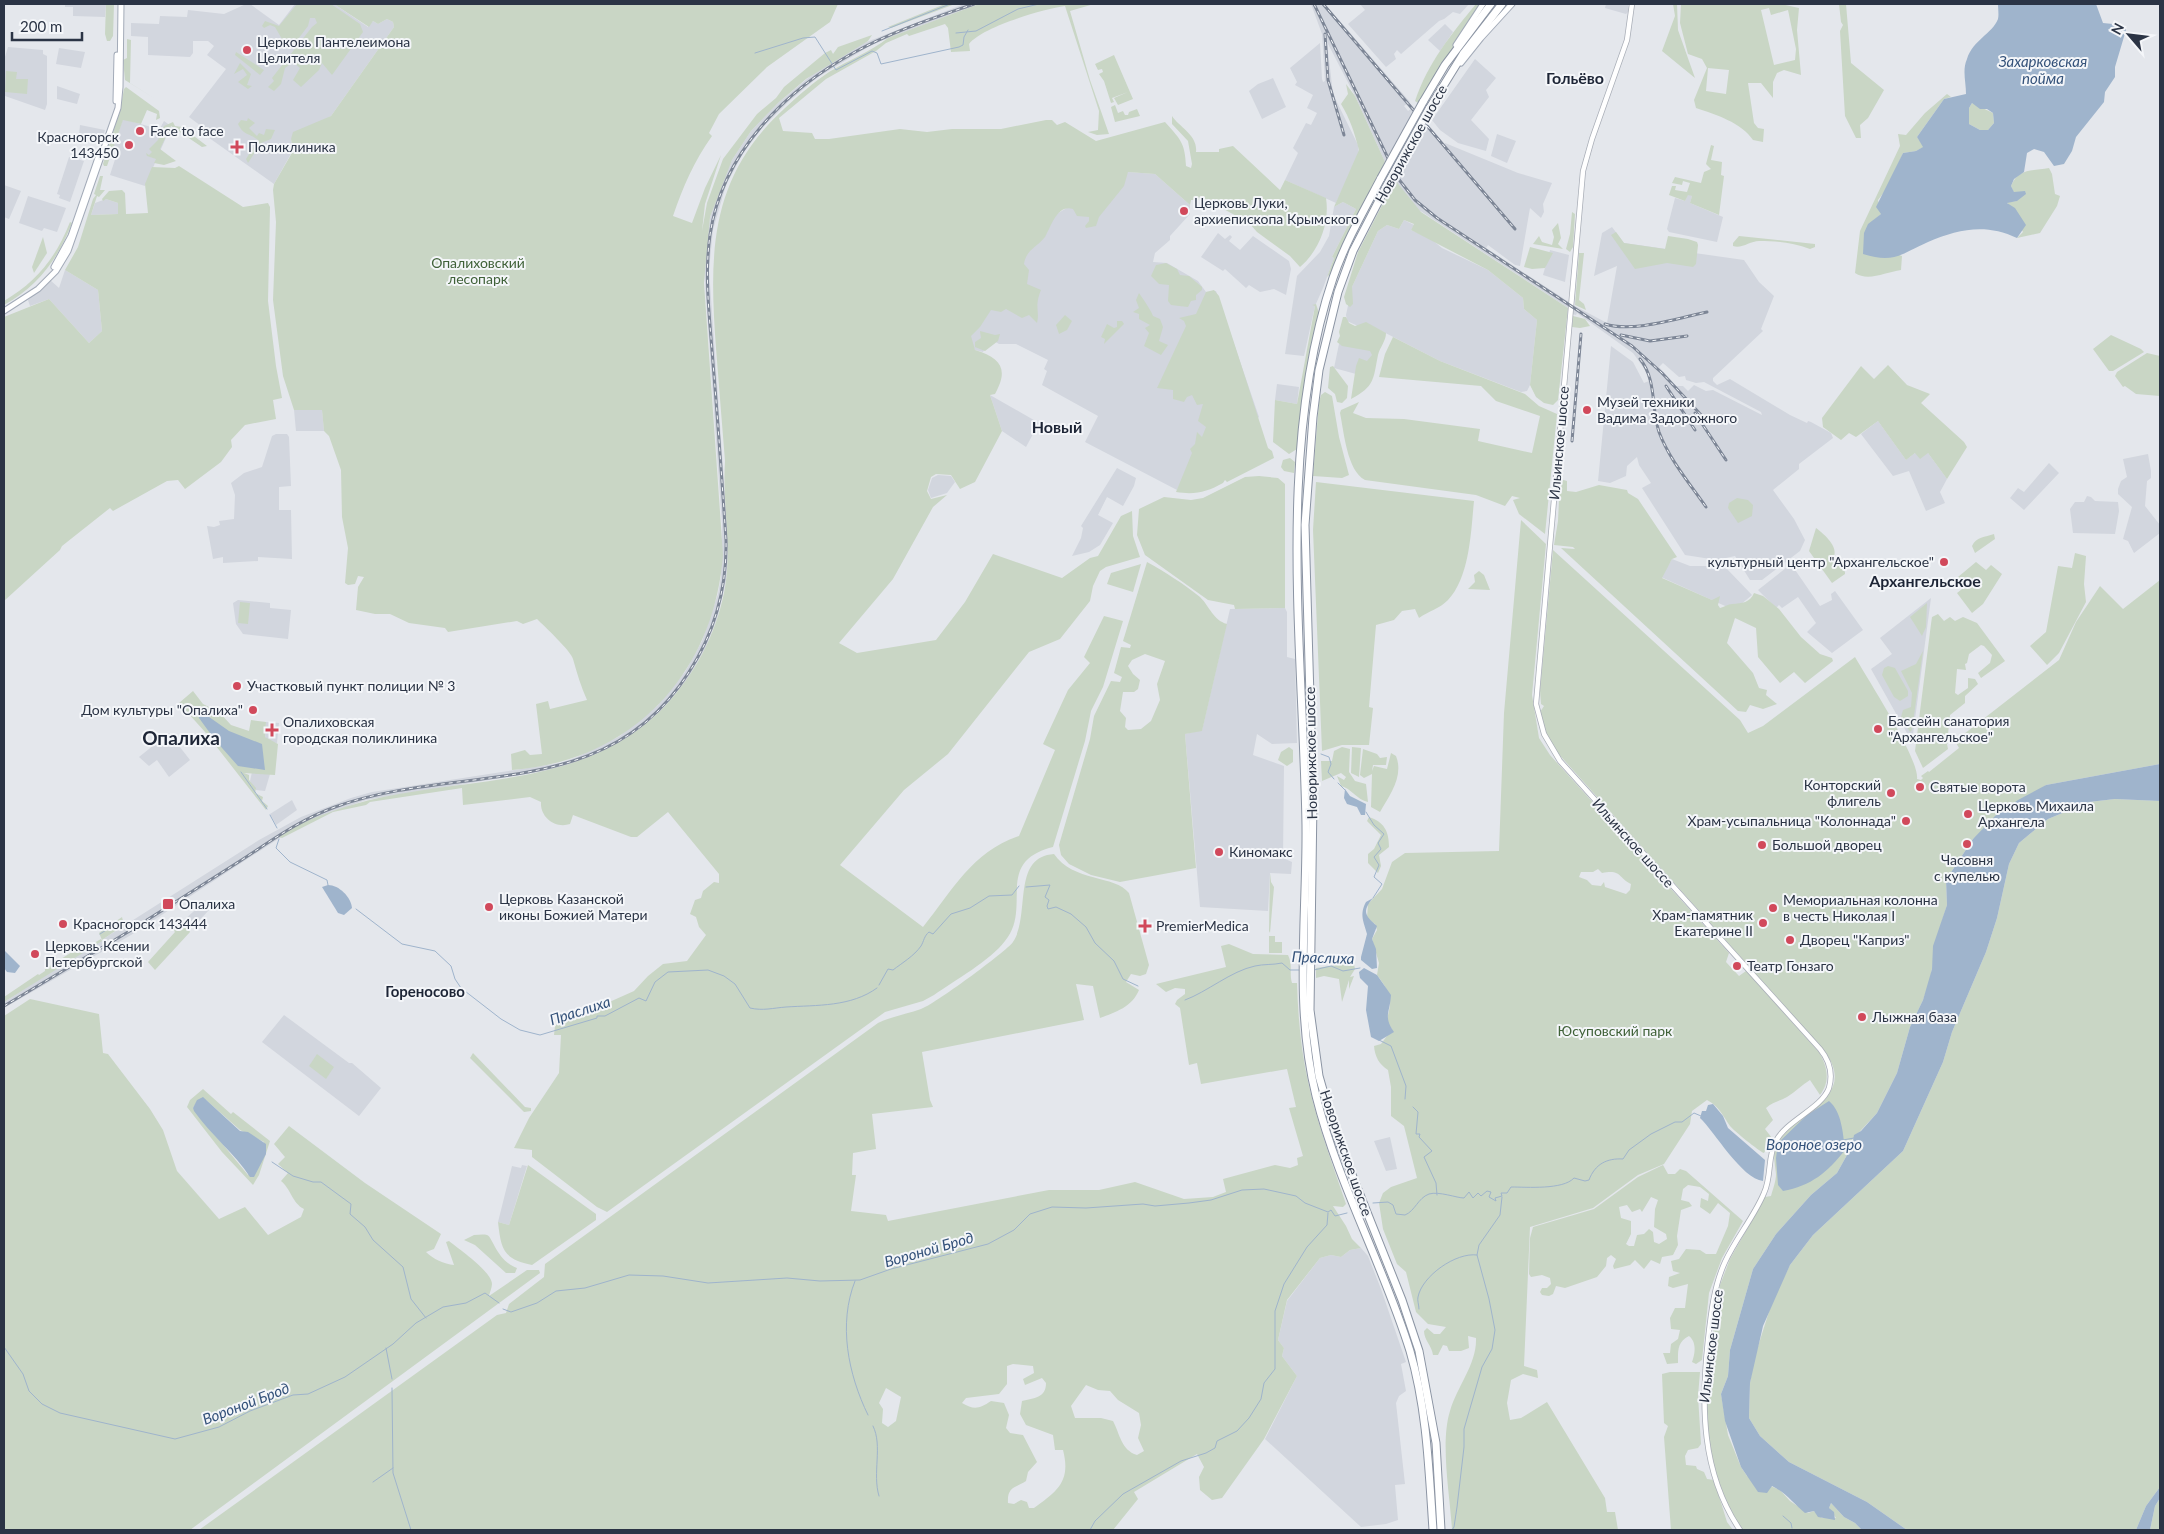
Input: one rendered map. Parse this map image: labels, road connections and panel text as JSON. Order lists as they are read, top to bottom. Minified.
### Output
{"streets":{"highway":["Новорижское шоссе"],"main road":["Ильинское шоссе"]},"districts":["Гольёво","Новый","Архангельское","Опалиха","Гореносово"],"water":["Захарковская пойма","Праслиха","Вороное озеро","Вороной Брод"],"parks":["Опалиховский лесопарк","Юсуповский парк"],"places":{"other":["Церковь Пантелеимона Целителя","Face to face","Красногорск 143450","Церковь Луки, архиепископа Крымского","Музей техники Вадима Задорожного","культурный центр \"Архангельское\"","Участковый пункт полиции № 3","Дом культуры \"Опалиха\"","Бассейн санатория \"Архангельское\"","Святые ворота","Конторский флигель","Церковь Михаила Архангела","Храм-усыпальница \"Колоннада\"","Часовня с купелью","Большой дворец","Киномакс","Церковь Казанской иконы Божией Матери","Мемориальная колонна в честь Николая I","Храм-памятник Екатерине II","Красногорск 143444","Дворец \"Каприз\"","Церковь Ксении Петербургской","Театр Гонзаго","Лыжная база"],"health":["Поликлиника","Опалиховская городская поликлиника","PremierMedica"],"transit":["Опалиха"]},"scale_bar":"200 m","north":"top left"}
